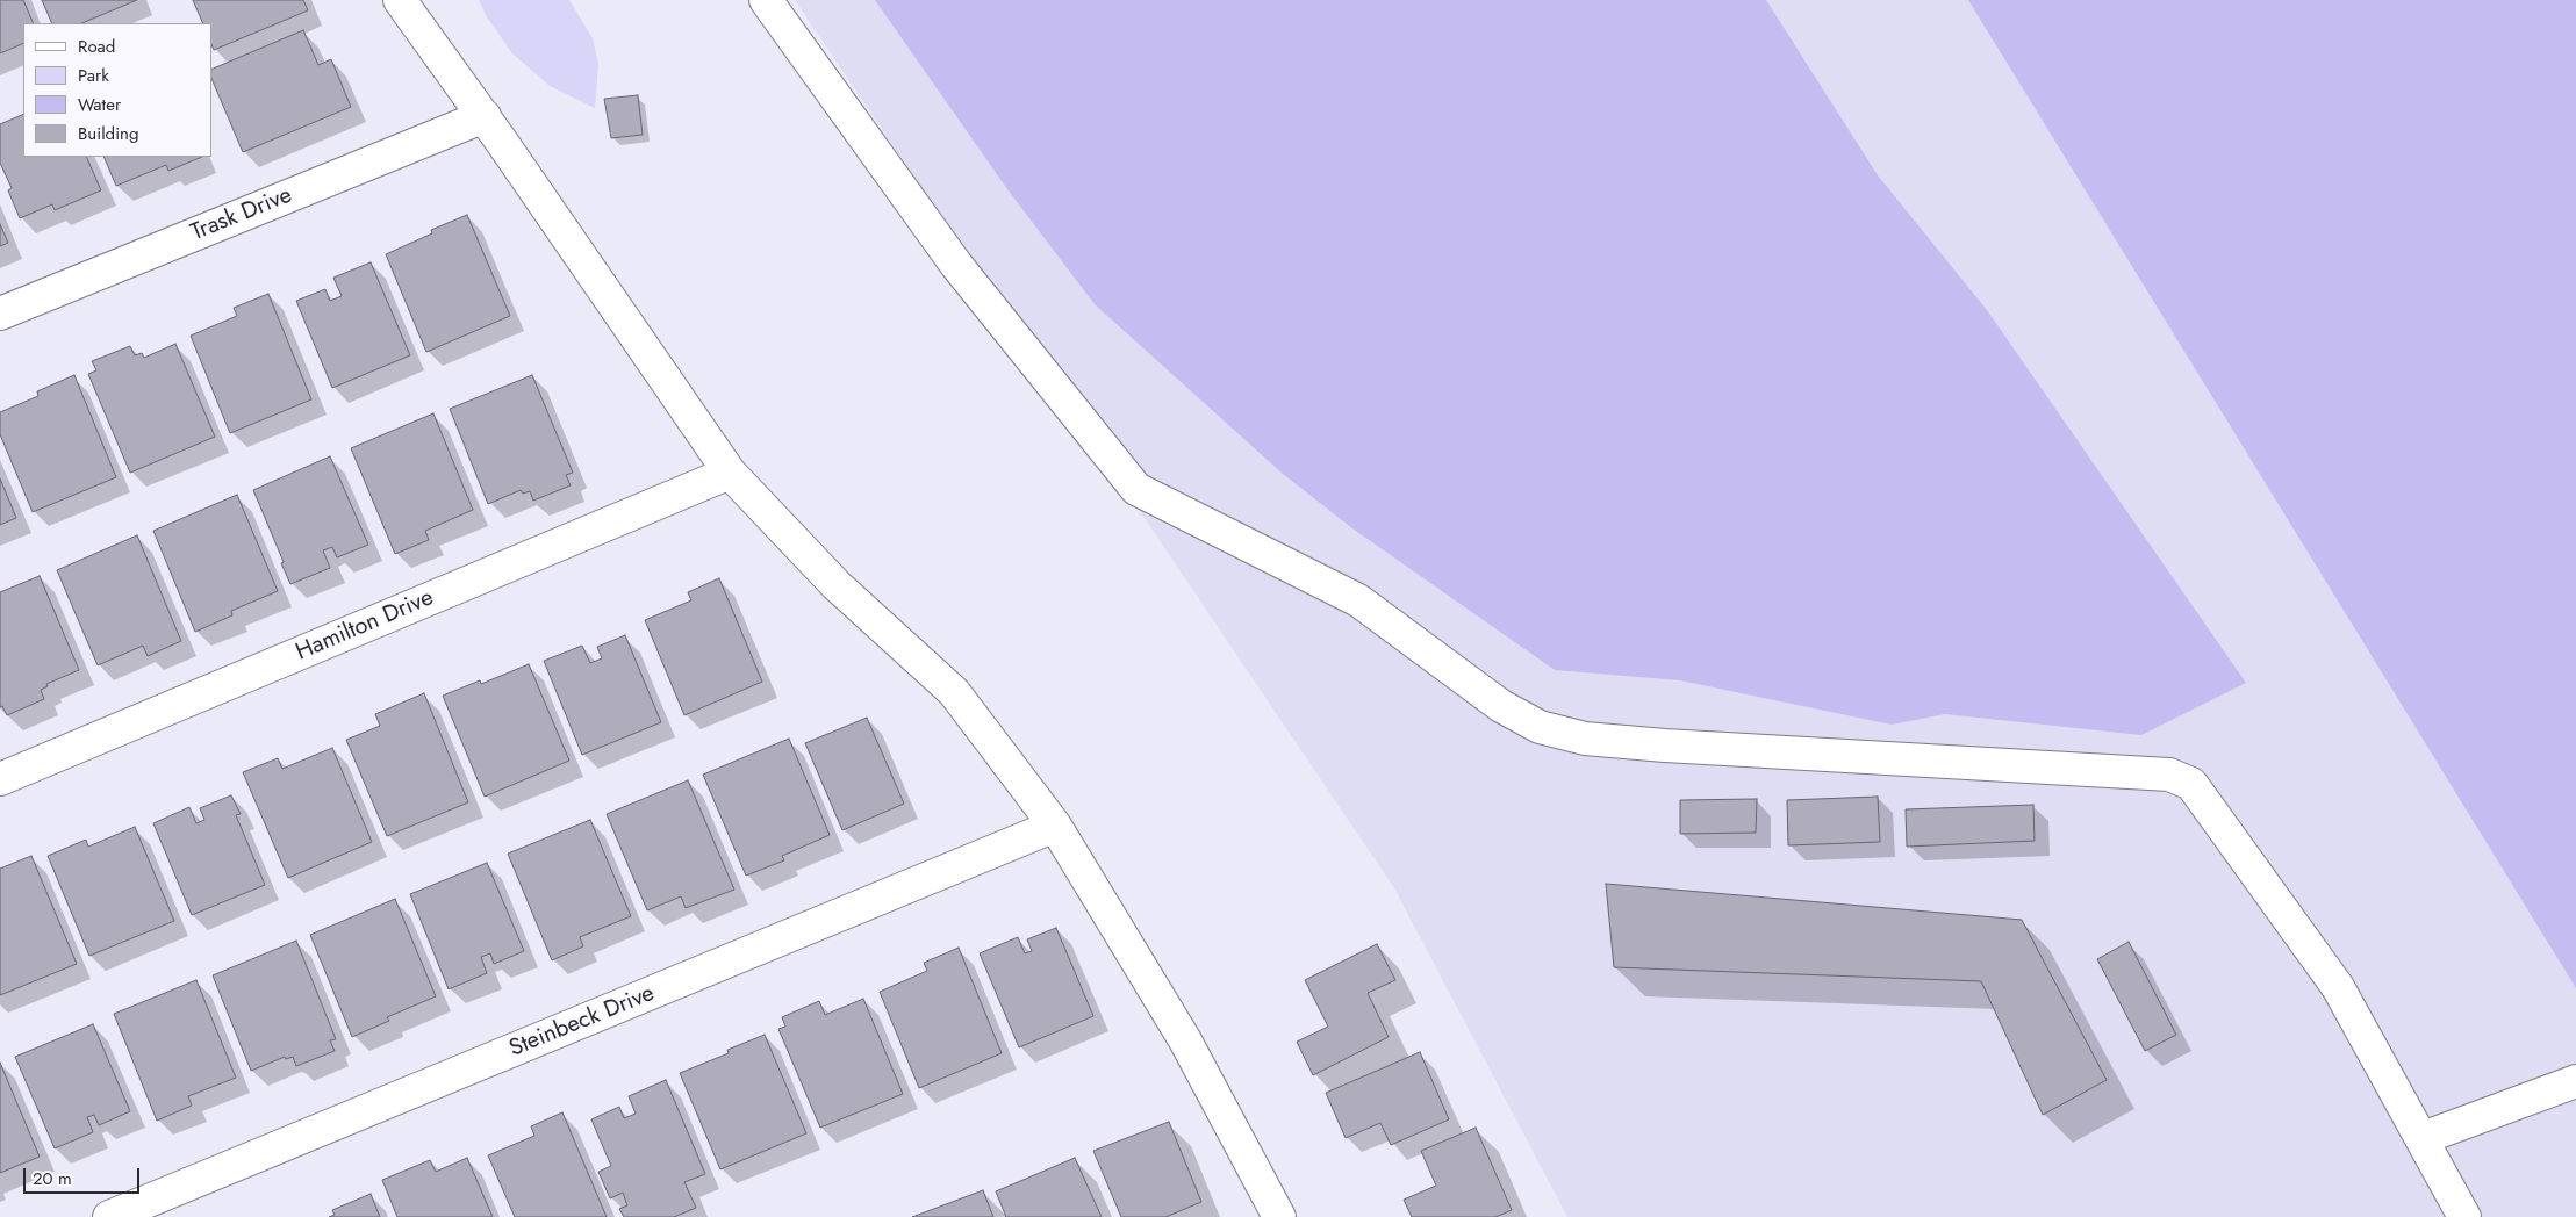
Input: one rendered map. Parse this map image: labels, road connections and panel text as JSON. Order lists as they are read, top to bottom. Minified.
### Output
{"streets":{"street":["Trask Drive","Hamilton Drive","Steinbeck Drive"]},"legend":["Road","Park","Water","Building"],"scale_bar":"20 m"}
